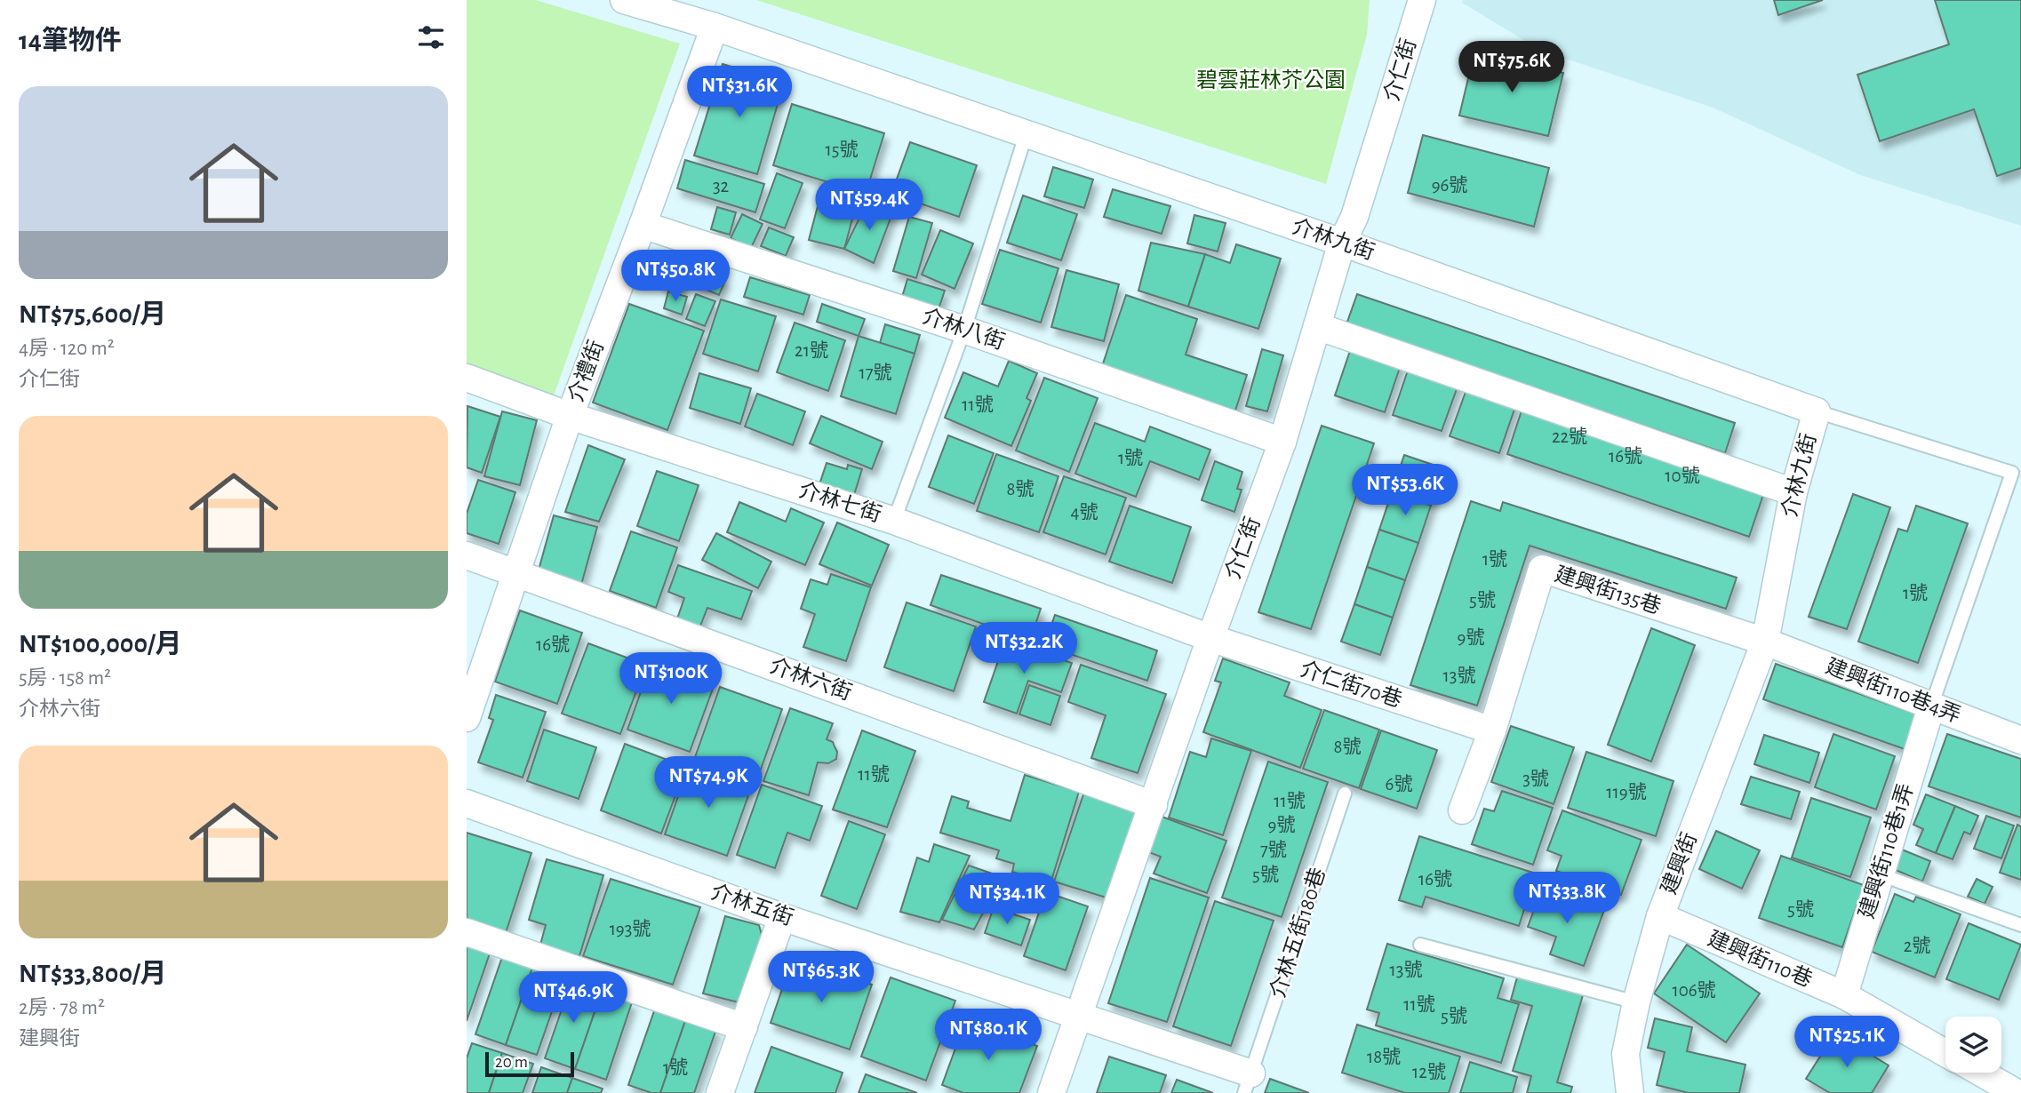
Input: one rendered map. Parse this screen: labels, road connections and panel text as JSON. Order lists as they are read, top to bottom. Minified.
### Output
{"streets":{"street":["介仁街","介林九街","介林八街","介禮街","介林七街","建興街135巷","介林六街","介仁街70巷","建興街110巷4弄","建興街110巷1弄","建興街","介林五街","建興街110巷"],"lane":["介林五街180巷"]},"crossings":[["介仁街","介林九街"],["介仁街","介林八街"],["介仁街","介林七街"],["介仁街","介林六街"],["介仁街","介仁街70巷"],["介仁街","介林五街"],["介林九街","介禮街"],["介林九街","建興街135巷"],["介林九街","建興街110巷4弄"],["介林九街","建興街"],["介林八街","介禮街"],["介禮街","介林七街"],["介禮街","介林六街"],["介林七街","介仁街70巷"],["建興街135巷","介仁街70巷"],["建興街135巷","建興街110巷4弄"],["建興街135巷","建興街"],["建興街110巷4弄","建興街110巷1弄"],["建興街110巷4弄","建興街"],["建興街110巷1弄","建興街110巷"],["建興街","建興街110巷"],["介林五街","介林五街180巷"]],"parks":["碧雲莊林芥公園"],"house_numbers":["15號","96號","32","21號","17號","11號","22號","16號","1號","10號","8號","4號","1號","1號","5號","9號","16號","13號","8號","11號","3號","6號","119號","11號","9號","7號","5號","16號","5號","193號","2號","13號","106號","11號","5號","18號","1號","12號"],"scale_bar":"20 m","page":{"heading":"14筆物件","price":["NT$75.6K","NT$31.6K","NT$59.4K","NT$50.8K","NT$53.6K","NT$32.2K","NT$100K","NT$74.9K","NT$33.8K","NT$34.1K","NT$65.3K","NT$46.9K","NT$80.1K","NT$25.1K"],"list":[{"name":"NT$75,600/月","note":"4房 · 120 m² · 介仁街"},{"name":"NT$100,000/月","note":"5房 · 158 m² · 介林六街"},{"name":"NT$33,800/月","note":"2房 · 78 m² · 建興街"}],"scale":"20 m"}}
